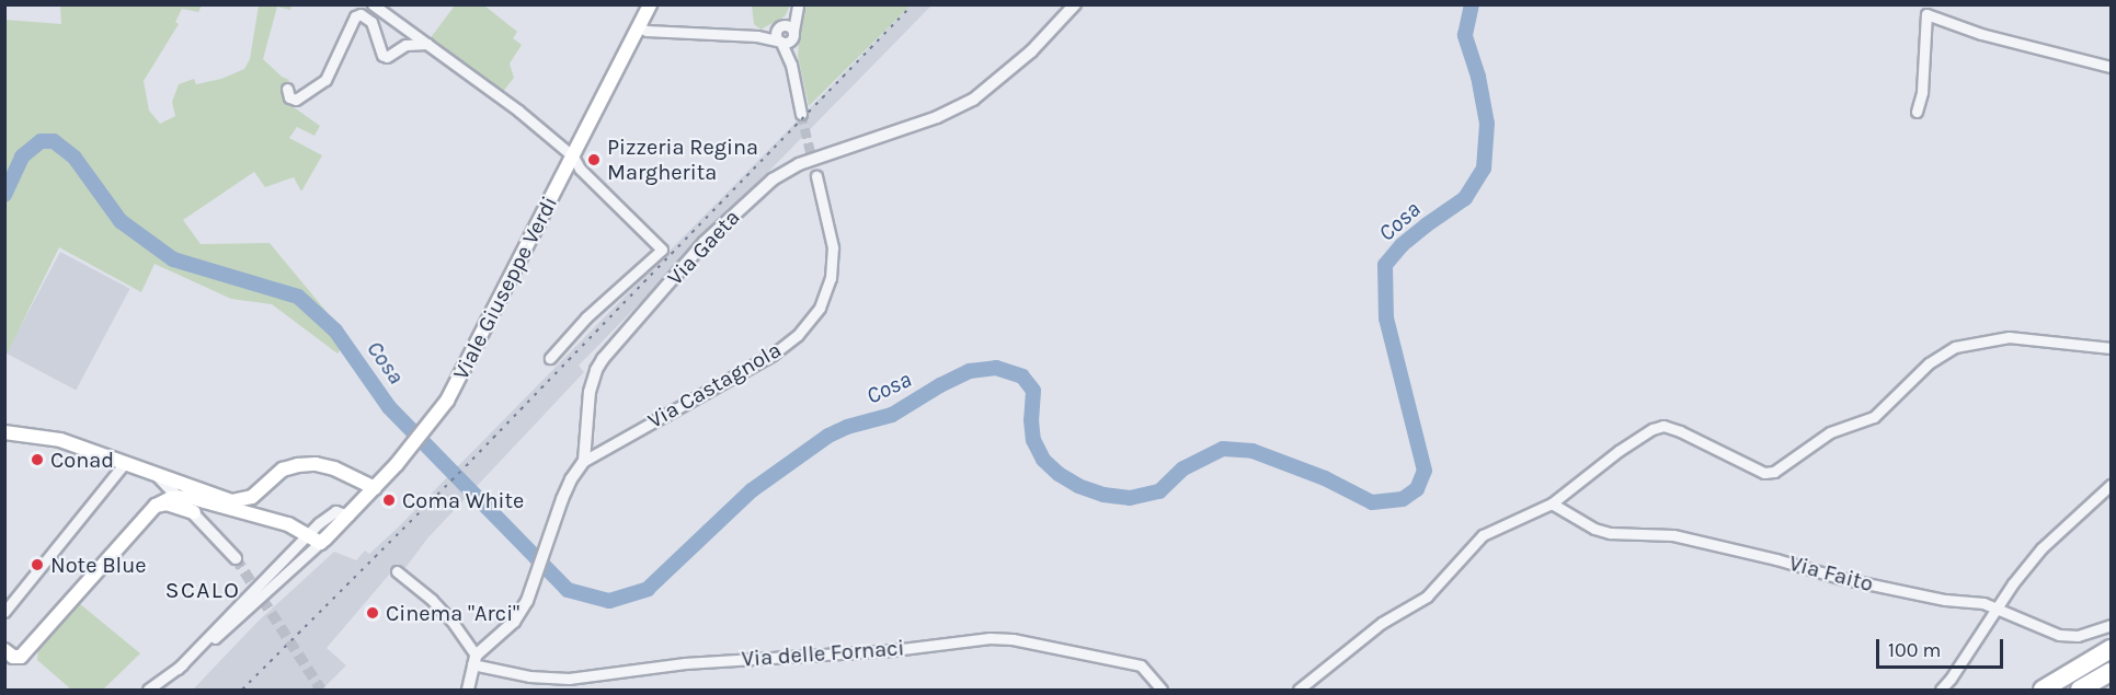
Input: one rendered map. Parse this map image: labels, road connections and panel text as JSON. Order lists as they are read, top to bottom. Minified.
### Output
{"streets":{"main road":["Viale Giuseppe Verdi"],"street":["Via Gaeta","Via Castagnola","Via Faito","Via delle Fornaci"]},"crossings":[["Via Gaeta","Via Castagnola"],["Via Gaeta","Via delle Fornaci"]],"districts":["SCALO"],"water":["Cosa"],"places":["Pizzeria Regina Margherita","Conad","Coma White","Note Blue","Cinema \"Arci\""],"scale_bar":"100 m"}
